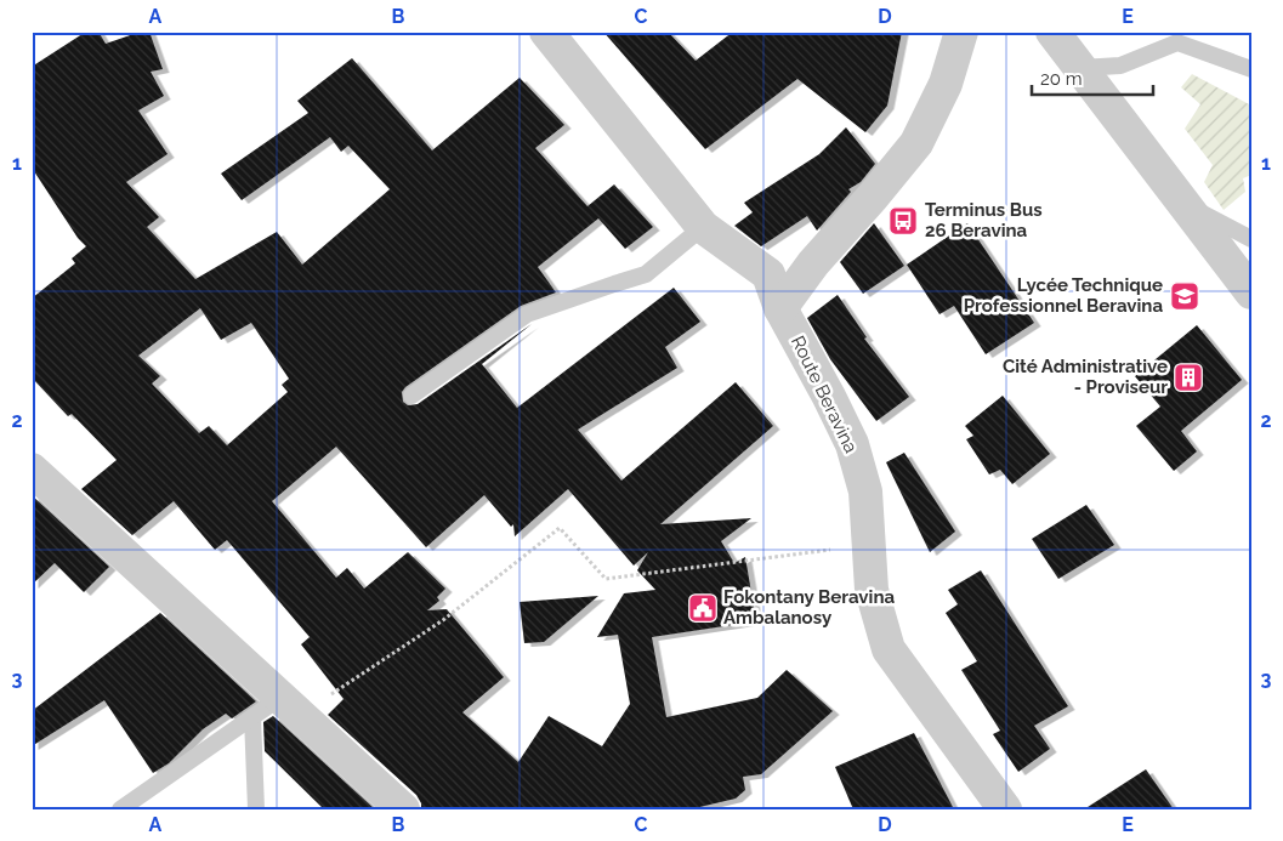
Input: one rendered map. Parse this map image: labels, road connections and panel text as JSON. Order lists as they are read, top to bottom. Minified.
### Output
{"streets":{"street":["Route Beravina"]},"places":{"bus stop":["Terminus Bus 26 Beravina"],"school or university":["Lycée Technique Professionnel Beravina"],"building":["Cité Administrative - Proviseur"],"public building":["Fokontany Beravina Ambalanosy"]},"scale_bar":"20 m","grid":{"columns":["A","B","C","D","E"],"rows":["1","2","3"]}}
